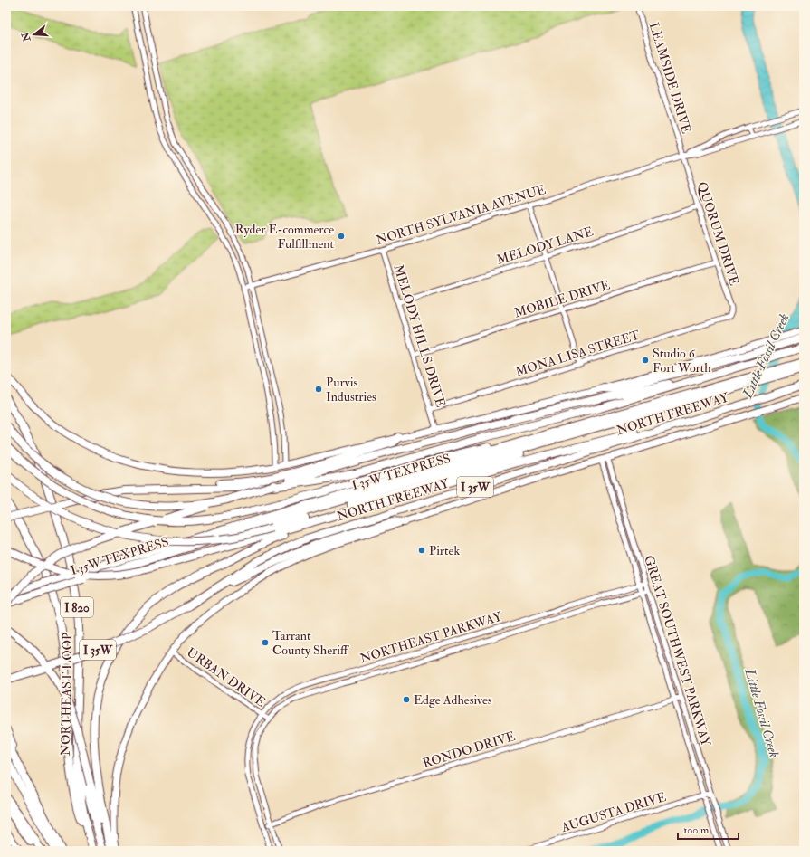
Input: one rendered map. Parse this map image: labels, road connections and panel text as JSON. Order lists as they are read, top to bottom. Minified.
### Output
{"streets":{"highway":["NORTH FREEWAY","I 35W TEXPRESS","I 35W","I 820","NORTHEAST LOOP"],"street":["LEAMSIDE DRIVE","NORTH SYLVANIA AVENUE","QUORUM DRIVE","MELODY LANE","MOBILE DRIVE","MELODY HILLS DRIVE","MONA LISA STREET","NORTHEAST PARKWAY","GREAT SOUTHWEST PARKWAY","URBAN DRIVE","RONDO DRIVE","AUGUSTA DRIVE"]},"crossings":[["LEAMSIDE DRIVE","NORTH SYLVANIA AVENUE"],["LEAMSIDE DRIVE","QUORUM DRIVE"],["NORTH SYLVANIA AVENUE","QUORUM DRIVE"],["NORTH SYLVANIA AVENUE","MELODY HILLS DRIVE"],["QUORUM DRIVE","MELODY LANE"],["QUORUM DRIVE","MOBILE DRIVE"],["QUORUM DRIVE","MONA LISA STREET"],["MELODY LANE","MELODY HILLS DRIVE"],["MOBILE DRIVE","MELODY HILLS DRIVE"],["MELODY HILLS DRIVE","MONA LISA STREET"],["NORTH FREEWAY","GREAT SOUTHWEST PARKWAY"],["NORTH FREEWAY","URBAN DRIVE"],["NORTHEAST PARKWAY","GREAT SOUTHWEST PARKWAY"],["NORTHEAST PARKWAY","URBAN DRIVE"],["NORTHEAST PARKWAY","RONDO DRIVE"],["GREAT SOUTHWEST PARKWAY","RONDO DRIVE"],["GREAT SOUTHWEST PARKWAY","AUGUSTA DRIVE"]],"water":["Little Fossil Creek"],"places":["Ryder E-commerce Fulfillment","Studio 6 Fort Worth","Purvis Industries","Pirtek","Tarrant County Sheriff","Edge Adhesives"],"scale_bar":"100 m","north":"left"}
